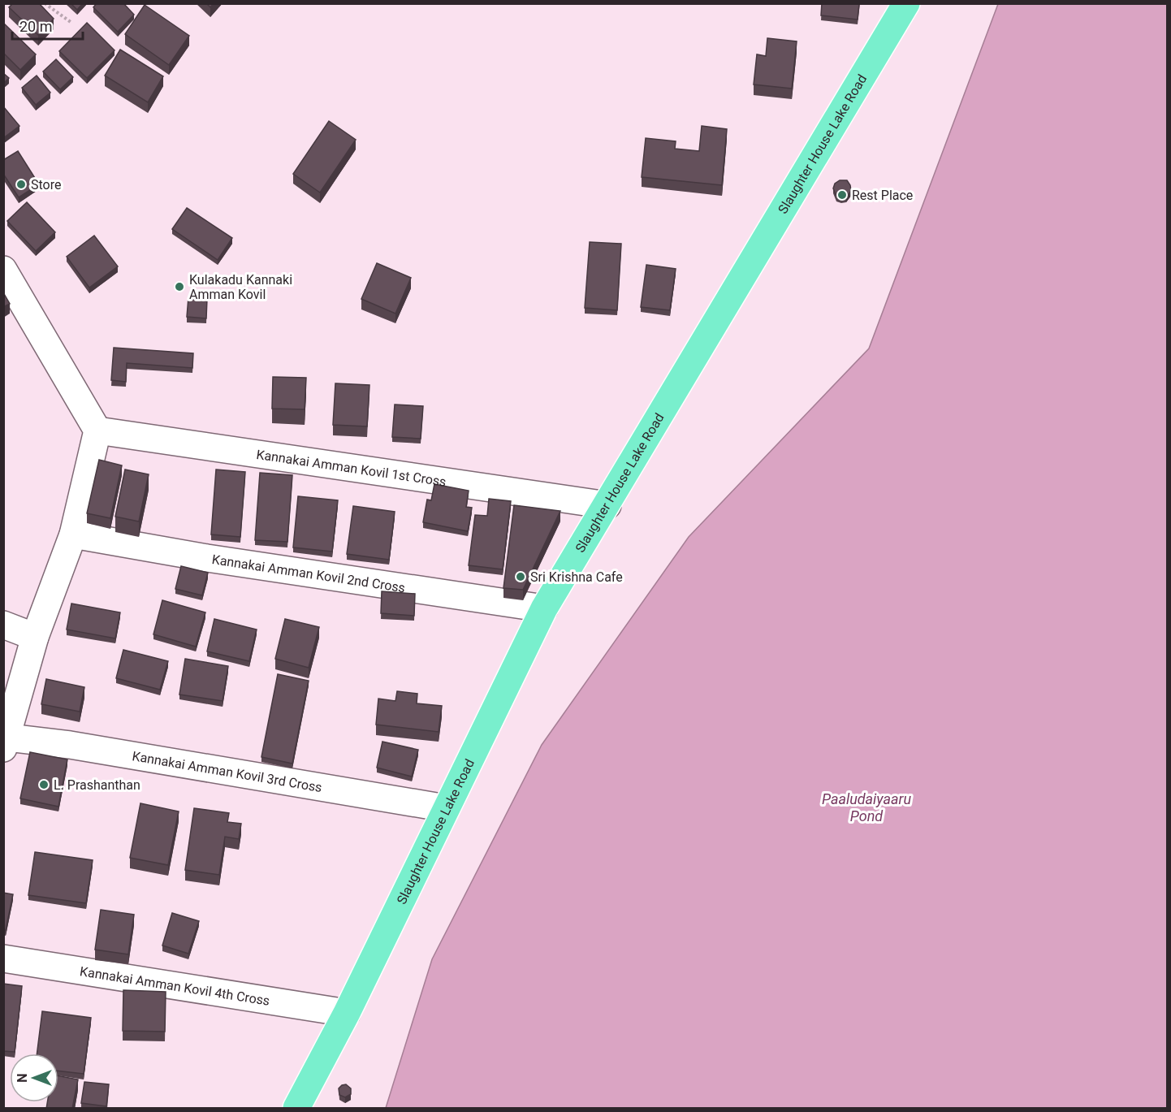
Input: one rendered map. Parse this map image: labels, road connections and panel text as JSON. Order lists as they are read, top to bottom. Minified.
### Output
{"streets":{"main road":["Slaughter House Lake Road"],"street":["Kannakai Amman Kovil 1st Cross","Kannakai Amman Kovil 2nd Cross","Kannakai Amman Kovil 3rd Cross","Kannakai Amman Kovil 4th Cross"]},"crossings":[["Slaughter House Lake Road","Kannakai Amman Kovil 1st Cross"],["Slaughter House Lake Road","Kannakai Amman Kovil 2nd Cross"],["Slaughter House Lake Road","Kannakai Amman Kovil 3rd Cross"],["Slaughter House Lake Road","Kannakai Amman Kovil 4th Cross"]],"water":["Paaludaiyaaru Pond"],"places":["Store","Rest Place","Kulakadu Kannaki Amman Kovil","Sri Krishna Cafe","L. Prashanthan"],"scale_bar":"20 m","north":"left"}
